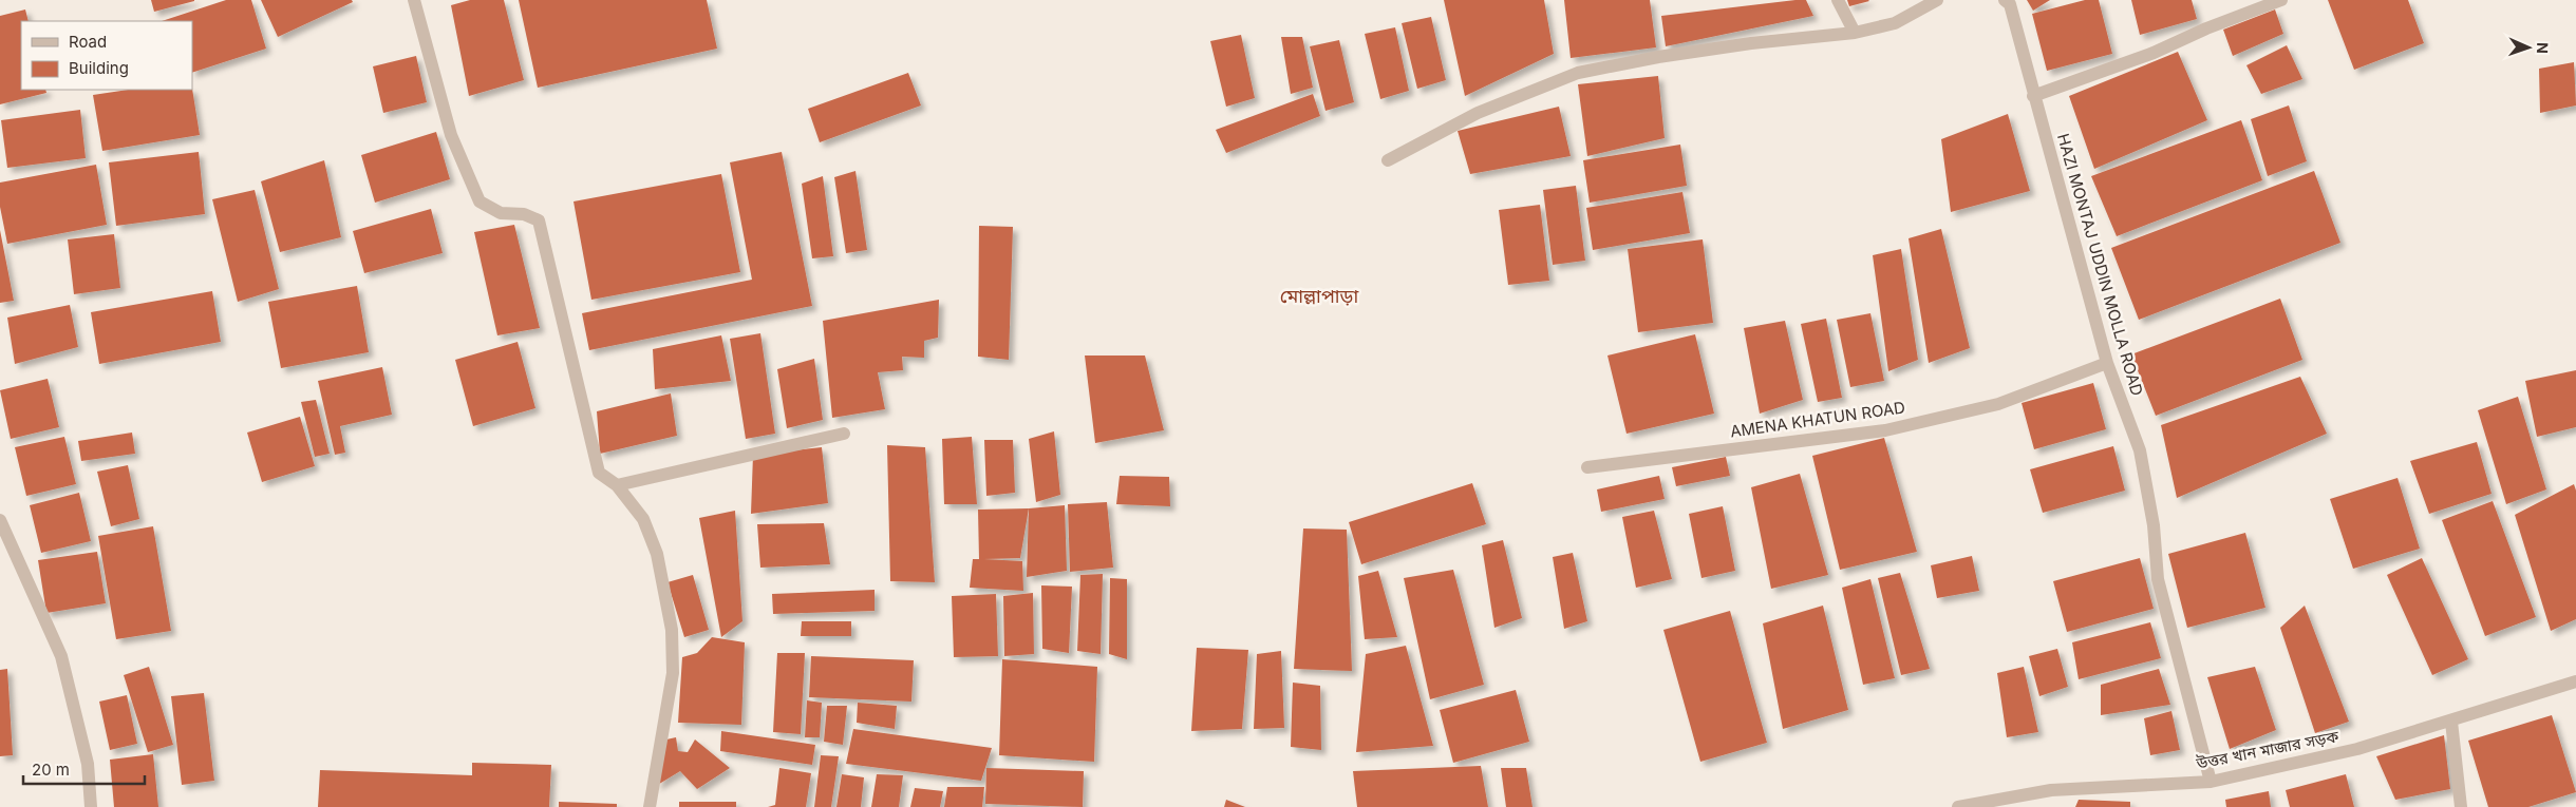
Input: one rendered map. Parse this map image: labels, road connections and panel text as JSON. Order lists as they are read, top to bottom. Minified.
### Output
{"streets":{"street":["HAZI MONTAJ UDDIN MOLLA ROAD","AMENA KHATUN ROAD","উত্তর খান মাজার সড়ক"]},"crossings":[["HAZI MONTAJ UDDIN MOLLA ROAD","AMENA KHATUN ROAD"],["HAZI MONTAJ UDDIN MOLLA ROAD","উত্তর খান মাজার সড়ক"]],"districts":["মোল্লাপাড়া"],"legend":["Road","Building"],"scale_bar":"20 m","north":"right"}
